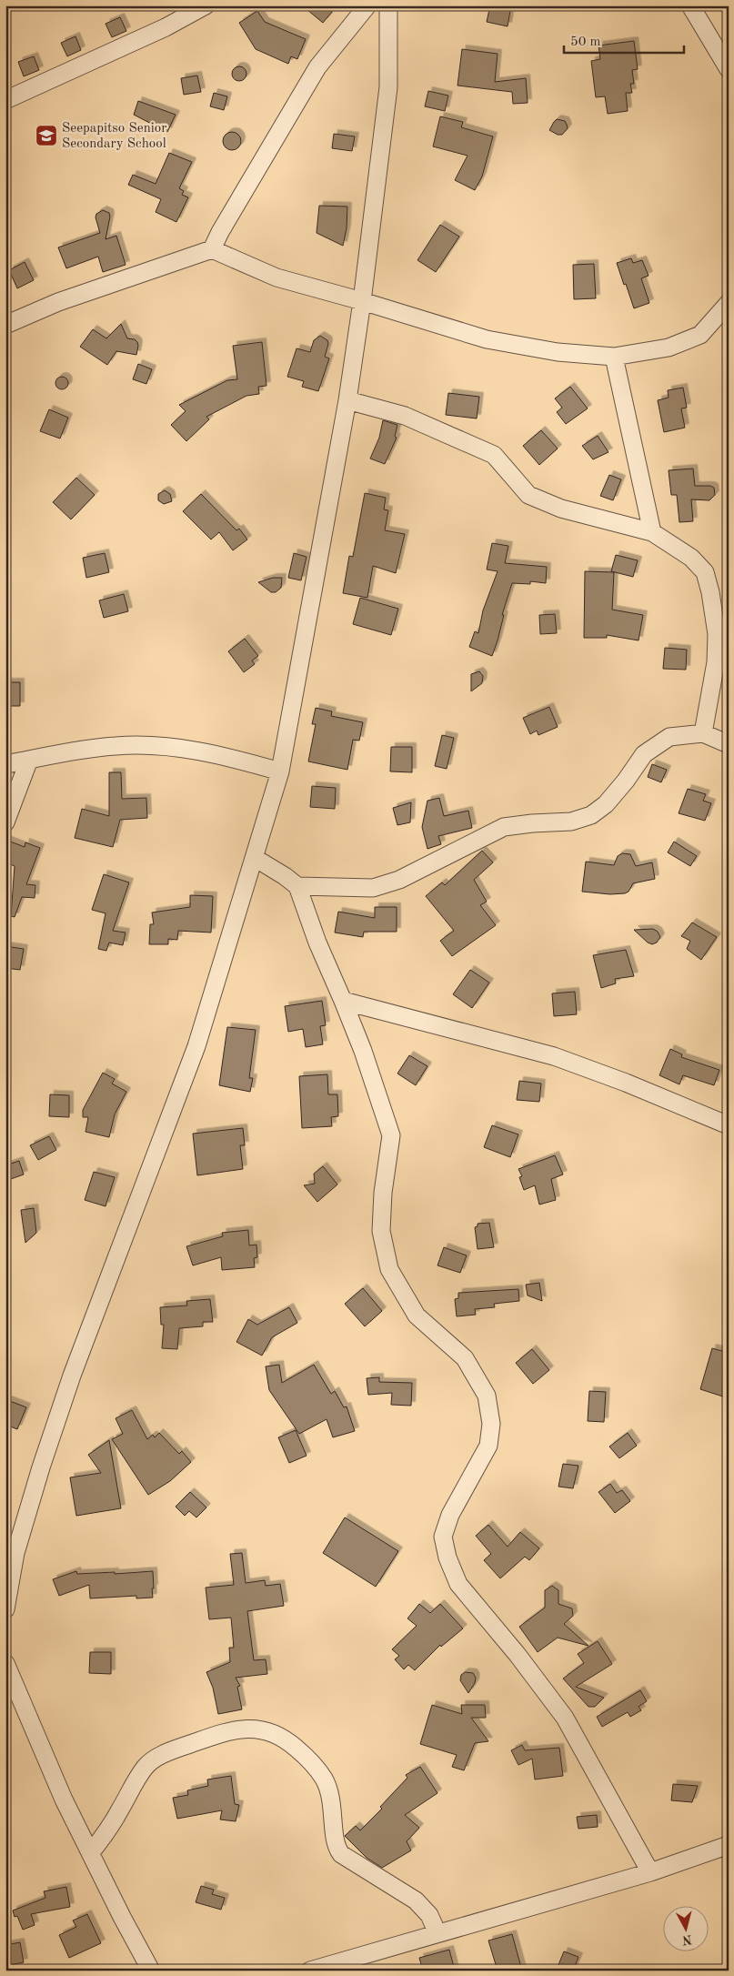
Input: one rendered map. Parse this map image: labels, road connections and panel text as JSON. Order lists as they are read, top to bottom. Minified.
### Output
{"places":{"school or university":["Seepapitso Senior Secondary School"]},"scale_bar":"50 m","north":"bottom"}
